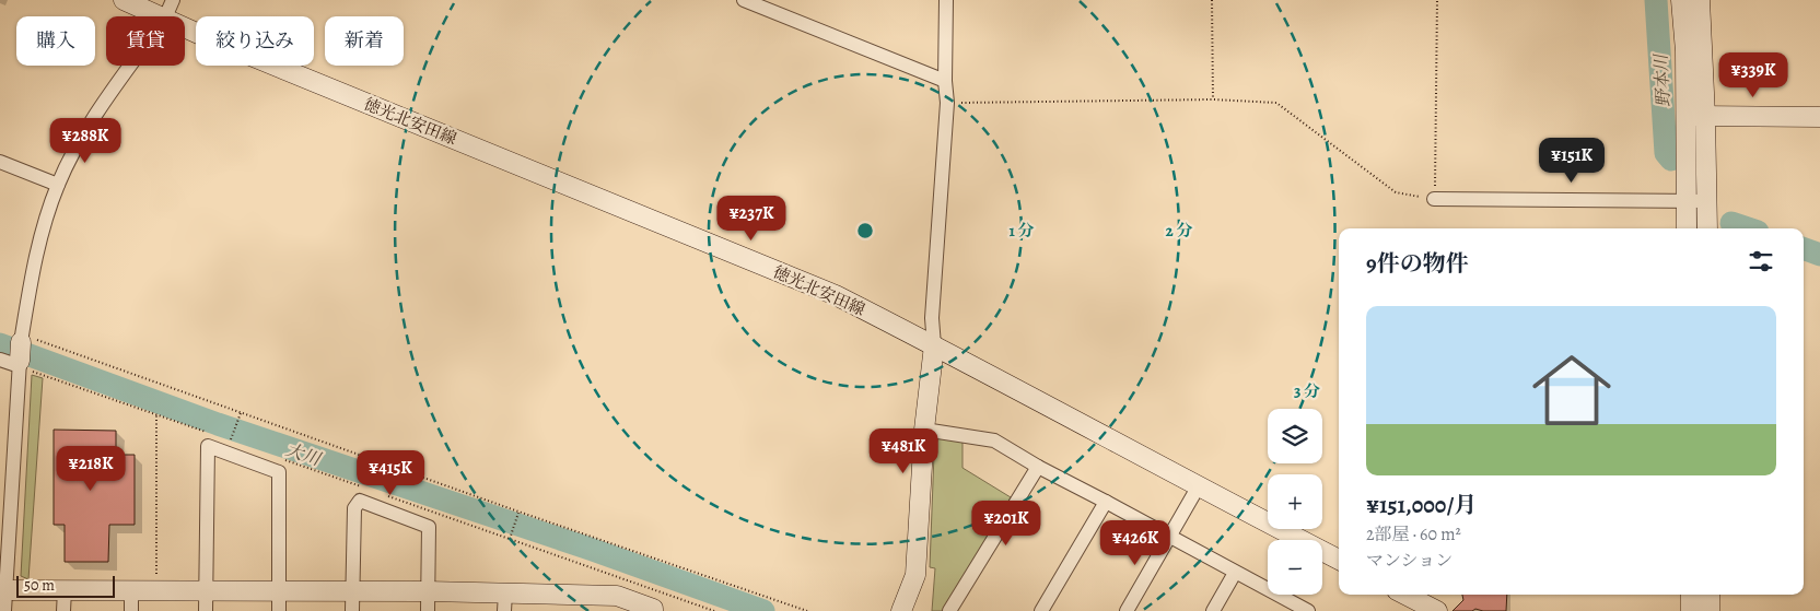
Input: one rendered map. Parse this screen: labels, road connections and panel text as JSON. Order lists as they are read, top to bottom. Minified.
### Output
{"streets":{"street":["徳光北安田線"]},"water":["野本川","大川"],"scale_bar":"50 m","page":{"chip":["購入","賃貸","絞り込み","新着"],"price":["¥339K","¥288K","¥151K","¥237K","¥481K","¥218K","¥415K","¥201K","¥426K"],"heading":"9件の物件","list":[{"name":"¥151,000/月","note":"2部屋 · 60 m² · マンション"}],"map_buttons":["+","−"],"scale":"50 m"},"rings":["1 分","2 分","3 分"]}
